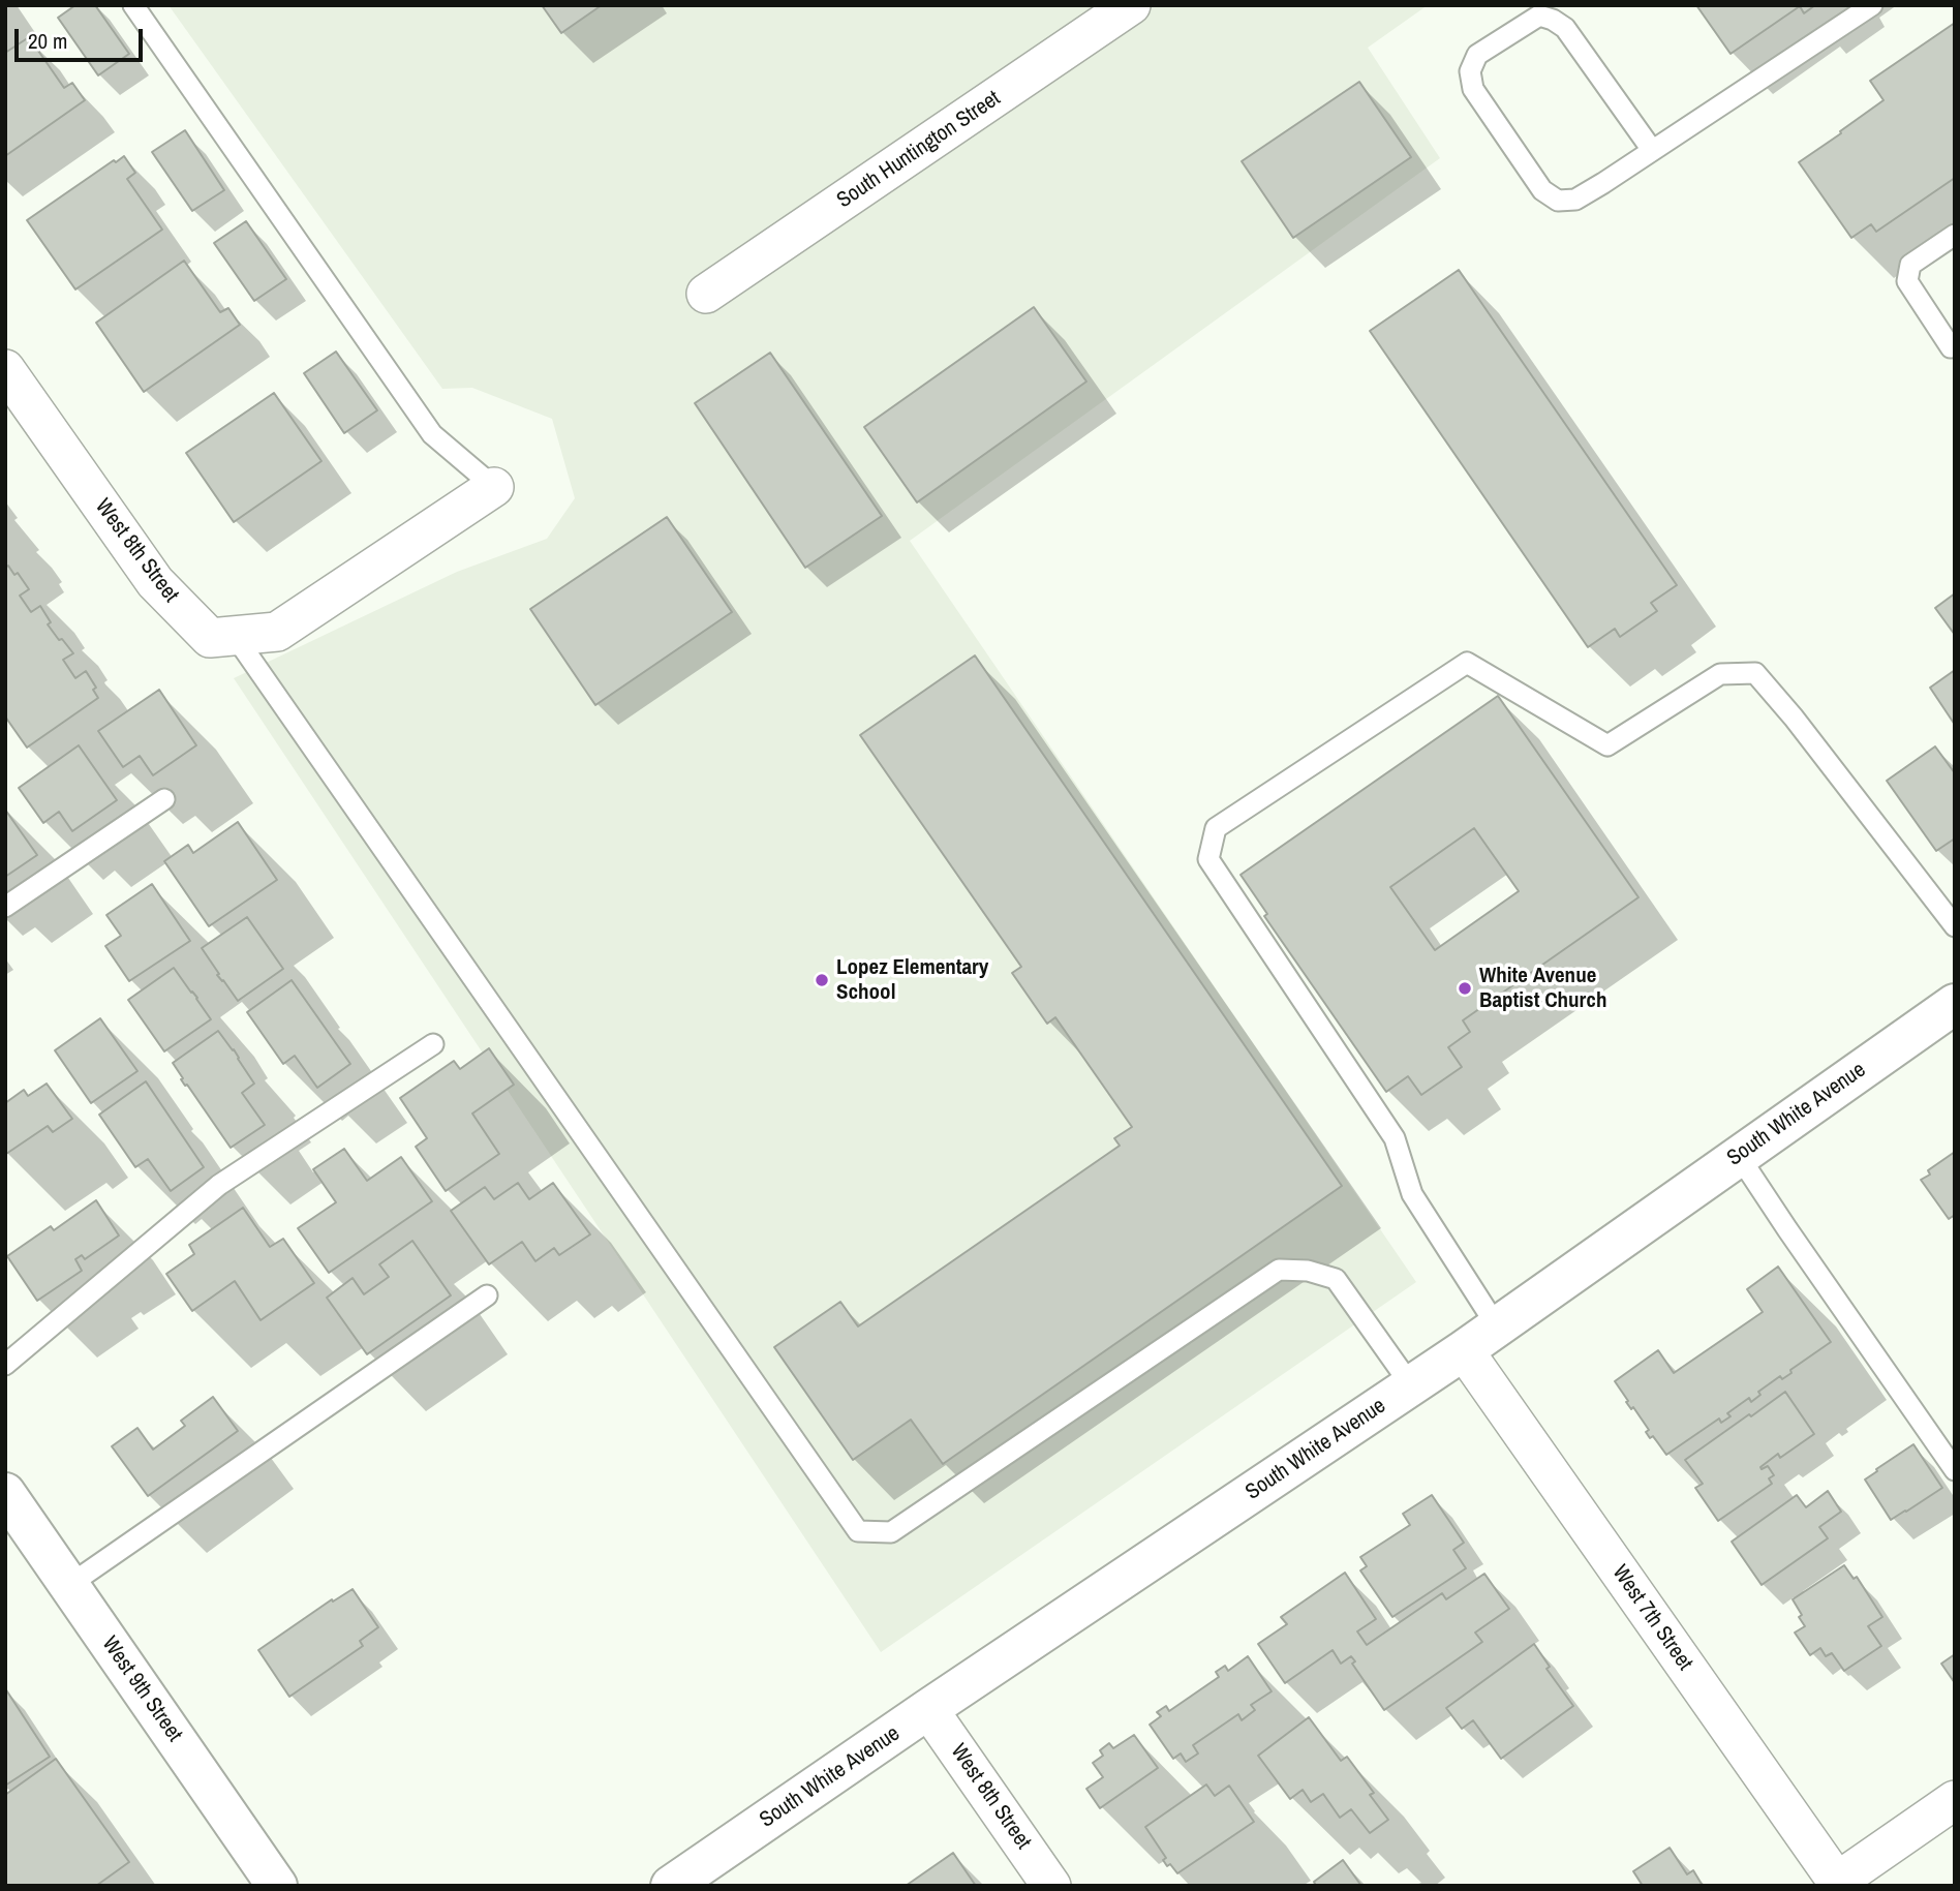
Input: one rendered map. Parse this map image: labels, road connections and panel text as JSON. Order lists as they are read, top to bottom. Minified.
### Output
{"streets":{"street":["South Huntington Street","West 8th Street","South White Avenue","West 7th Street","West 9th Street"]},"crossings":[["West 8th Street","South White Avenue"],["South White Avenue","West 7th Street"]],"places":["Lopez Elementary School","White Avenue Baptist Church"],"scale_bar":"20 m"}
